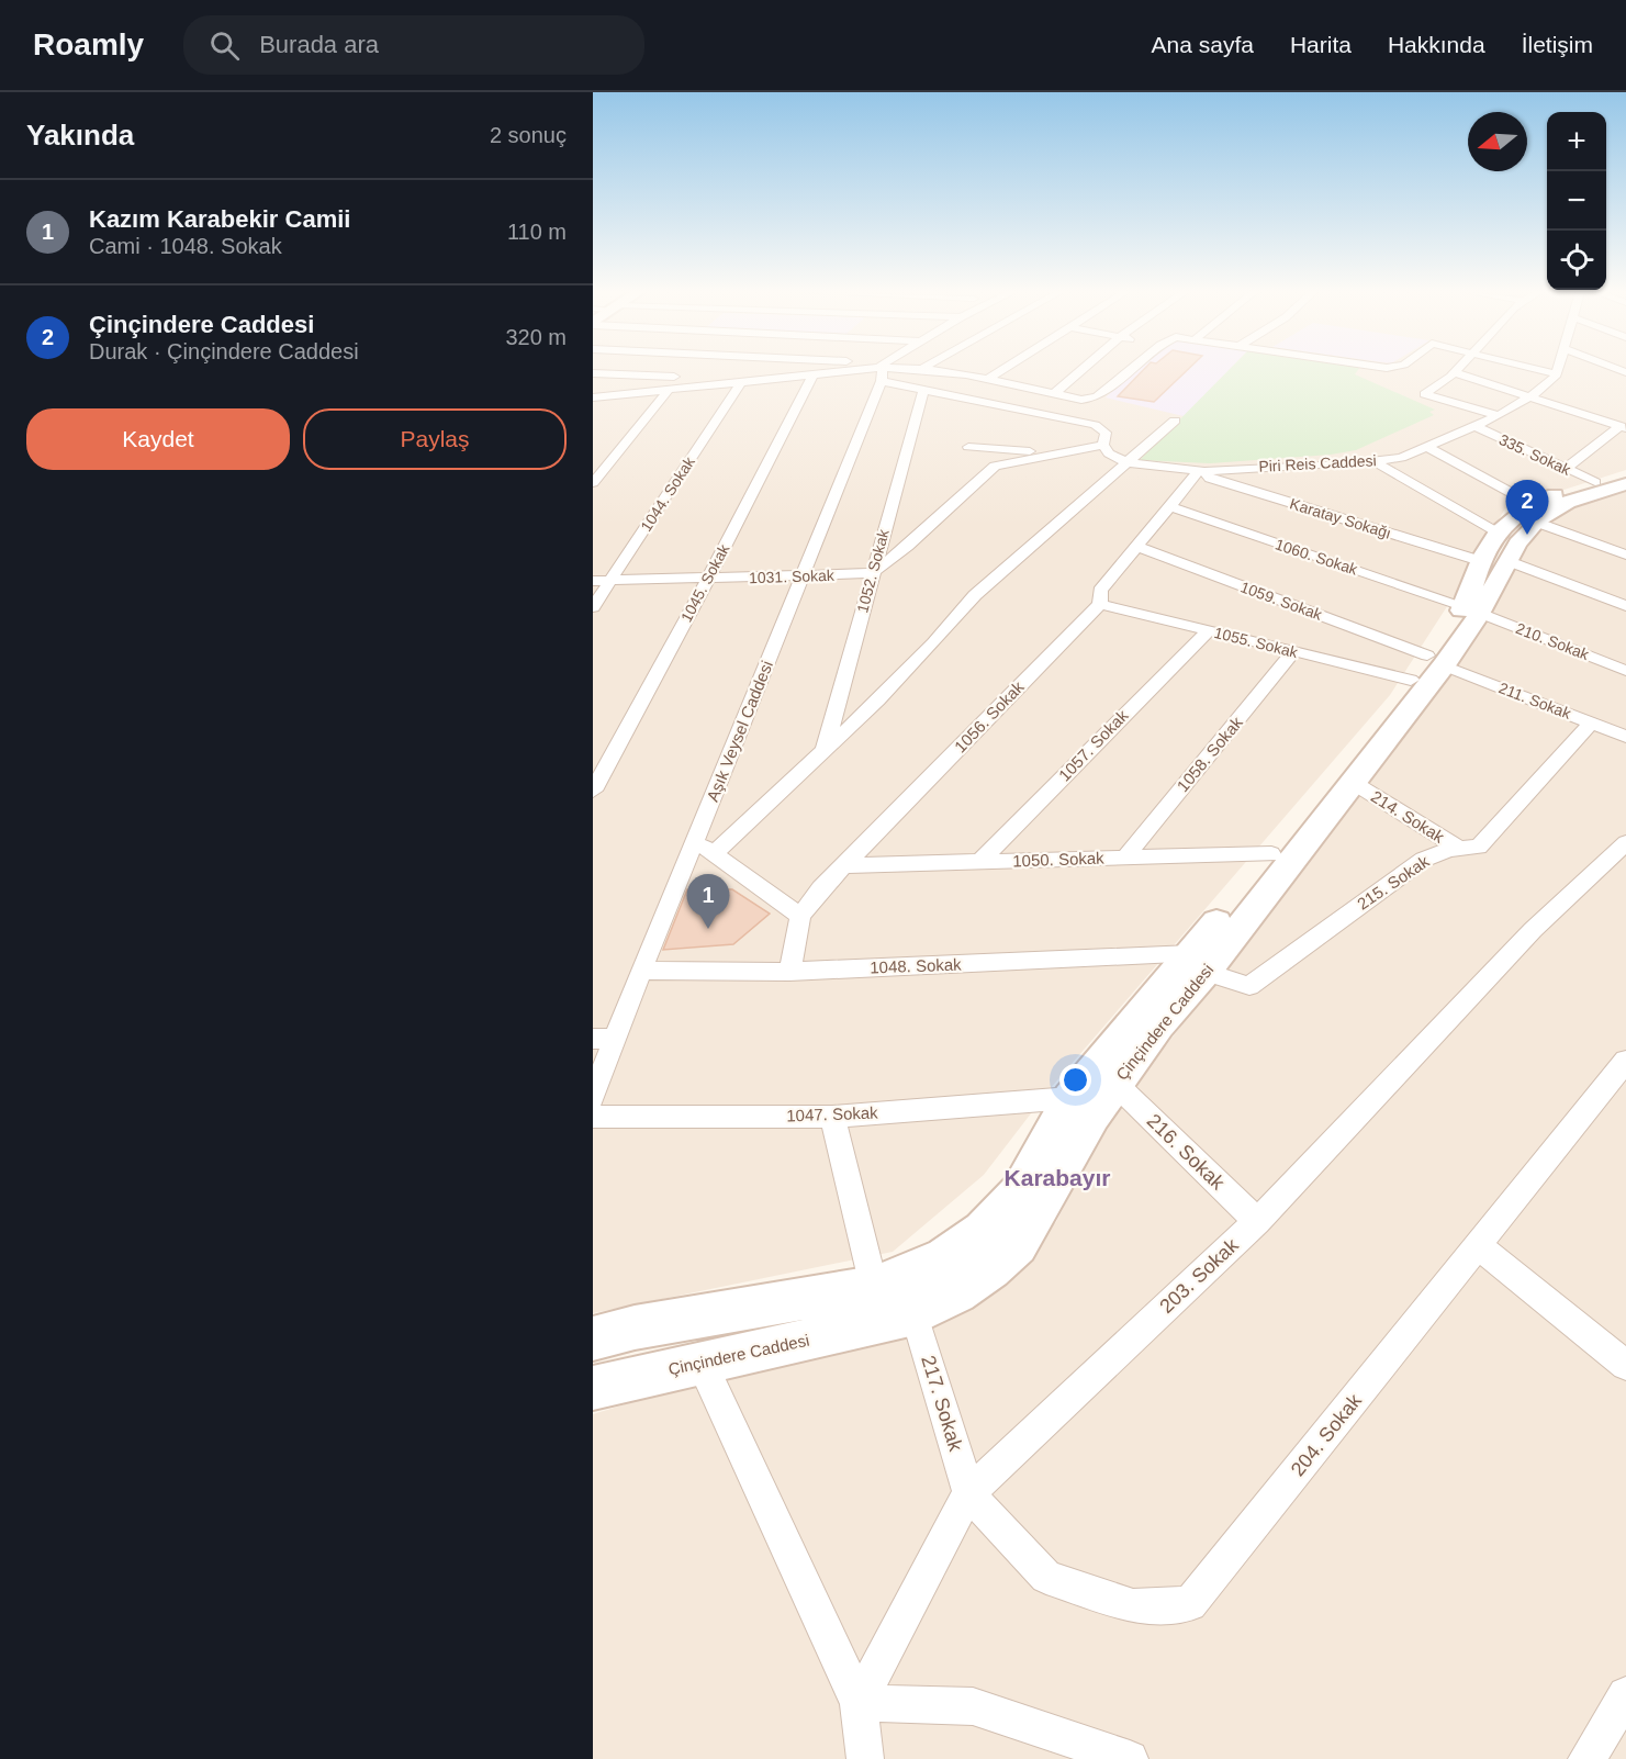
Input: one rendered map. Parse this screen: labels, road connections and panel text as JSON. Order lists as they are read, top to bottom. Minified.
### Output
{"streets":{"main road":["Çinçindere Caddesi"],"street":["335. Sokak","Piri Reis Caddesi","1044. Sokak","Karatay Sokağı","1060. Sokak","1052. Sokak","1031. Sokak","1045. Sokak","1059. Sokak","210. Sokak","1055. Sokak","211. Sokak","1056. Sokak","Aşık Veysel Caddesi","1057. Sokak","1058. Sokak","214. Sokak","1050. Sokak","215. Sokak","1048. Sokak","1047. Sokak","216. Sokak","203. Sokak","217. Sokak","204. Sokak"]},"crossings":[["335. Sokak","Piri Reis Caddesi"],["335. Sokak","Çinçindere Caddesi"],["Piri Reis Caddesi","Karatay Sokağı"],["Piri Reis Caddesi","1056. Sokak"],["1044. Sokak","1031. Sokak"],["Karatay Sokağı","1056. Sokak"],["Karatay Sokağı","Çinçindere Caddesi"],["1060. Sokak","210. Sokak"],["1060. Sokak","1056. Sokak"],["1060. Sokak","Çinçindere Caddesi"],["1052. Sokak","1031. Sokak"],["1031. Sokak","1045. Sokak"],["1031. Sokak","Aşık Veysel Caddesi"],["1059. Sokak","1055. Sokak"],["1059. Sokak","211. Sokak"],["1059. Sokak","1056. Sokak"],["1059. Sokak","Çinçindere Caddesi"],["210. Sokak","Çinçindere Caddesi"],["1055. Sokak","211. Sokak"],["1055. Sokak","1056. Sokak"],["1055. Sokak","1057. Sokak"],["1055. Sokak","1058. Sokak"],["1055. Sokak","Çinçindere Caddesi"],["211. Sokak","215. Sokak"],["211. Sokak","Çinçindere Caddesi"],["1056. Sokak","1050. Sokak"],["Aşık Veysel Caddesi","1048. Sokak"],["1057. Sokak","1050. Sokak"],["1058. Sokak","1050. Sokak"],["214. Sokak","215. Sokak"],["214. Sokak","Çinçindere Caddesi"],["1050. Sokak","Çinçindere Caddesi"],["215. Sokak","1048. Sokak"],["215. Sokak","Çinçindere Caddesi"],["1048. Sokak","Çinçindere Caddesi"],["Çinçindere Caddesi","1047. Sokak"],["Çinçindere Caddesi","216. Sokak"],["Çinçindere Caddesi","217. Sokak"],["216. Sokak","203. Sokak"],["203. Sokak","217. Sokak"],["203. Sokak","204. Sokak"],["217. Sokak","204. Sokak"]],"districts":["Karabayır"],"north":"left","page":{"header":"Roamly","search":"Burada ara","nav":["Ana sayfa","Harita","Hakkında","İletişim"],"heading":["Yakında","2 sonuç"],"map_buttons":["+","−"],"list":[{"mark":"1","name":"Kazım Karabekir Camii","note":"Cami · 1048. Sokak","value":"110 m"},{"mark":"2","name":"Çinçindere Caddesi","note":"Durak · Çinçindere Caddesi","value":"320 m"}],"buttons":["Kaydet","Paylaş"],"pins":["2","1"]}}
